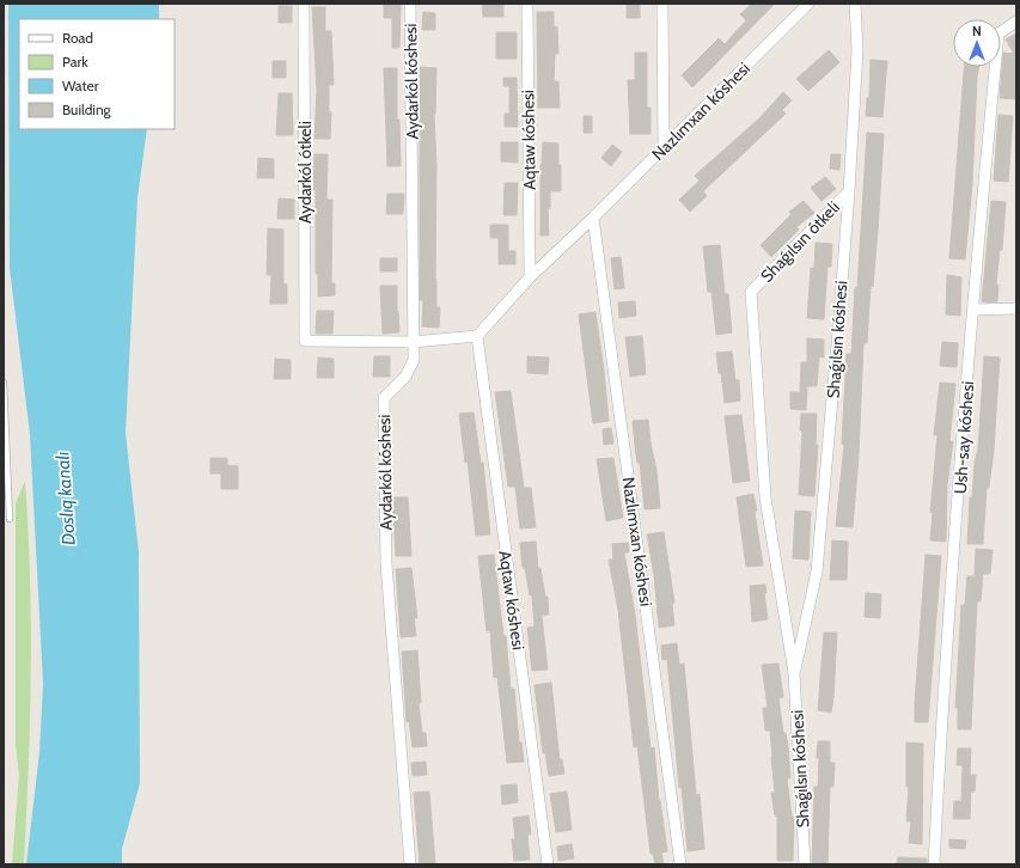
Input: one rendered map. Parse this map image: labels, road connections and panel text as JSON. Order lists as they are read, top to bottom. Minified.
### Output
{"streets":{"street":["Aydarkól kóshesi","Nazlımxan kóshesi","Aqtaw kóshesi","Aydarkól ótkeli","Shaǵılsın ótkeli","Shaǵılsın kóshesi","Ush-say kóshesi"]},"crossings":[["Aydarkól kóshesi","Aydarkól ótkeli"],["Nazlımxan kóshesi","Aqtaw kóshesi"],["Shaǵılsın ótkeli","Shaǵılsın kóshesi"]],"water":["Doslıq kanalı"],"legend":["Road","Park","Water","Building"],"north":"top"}
